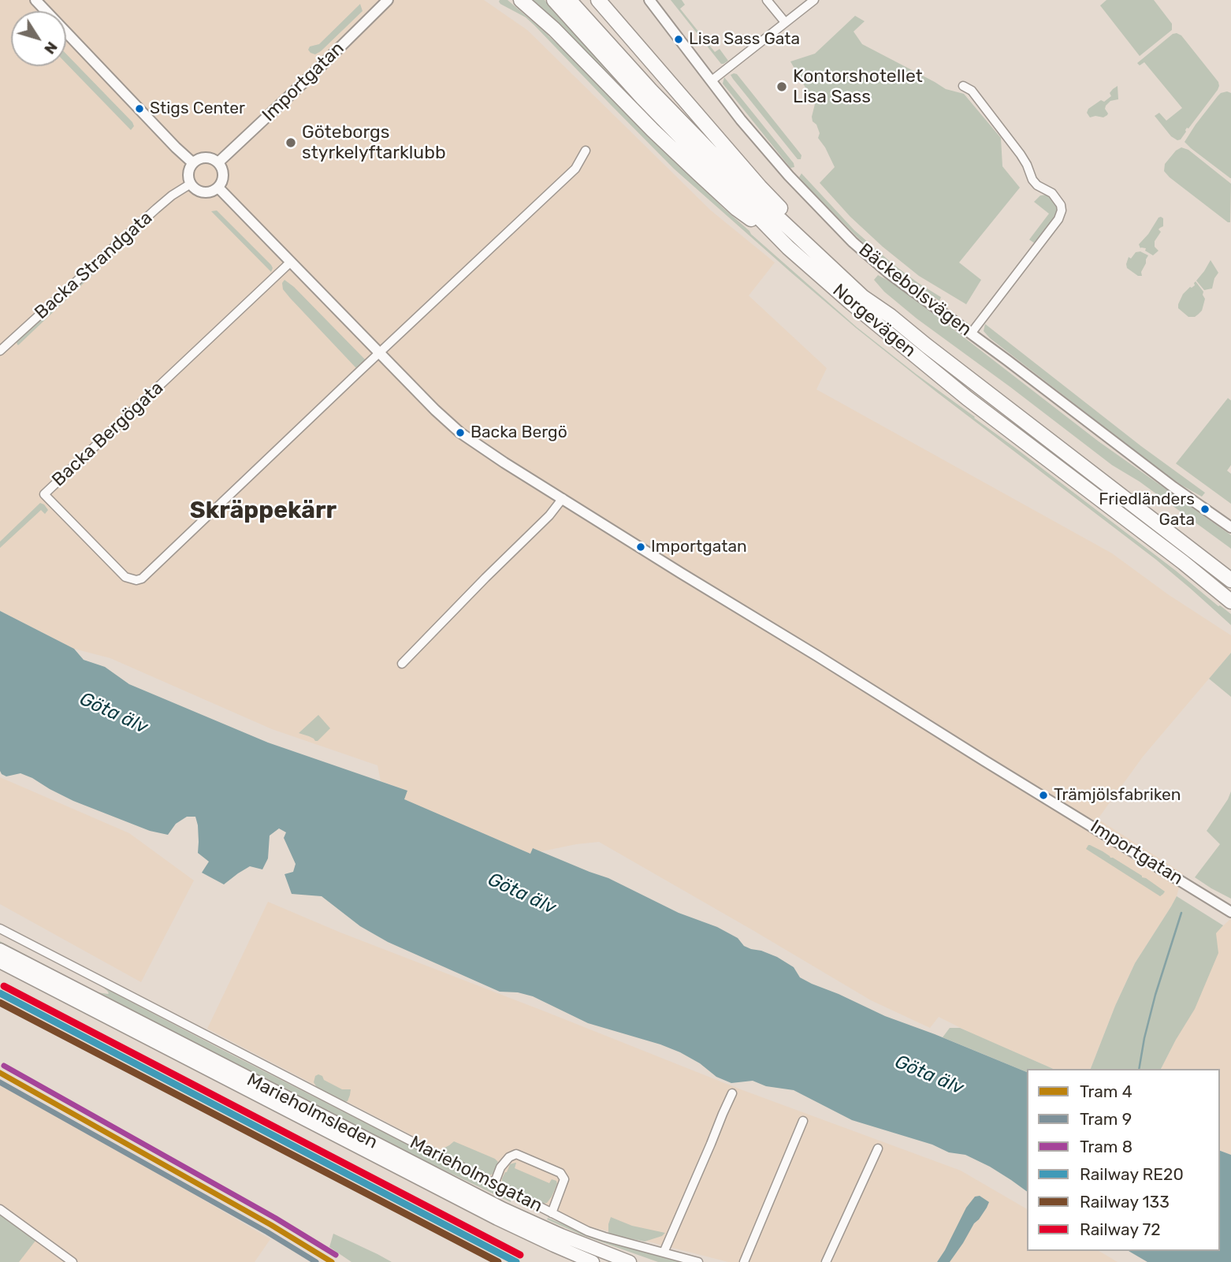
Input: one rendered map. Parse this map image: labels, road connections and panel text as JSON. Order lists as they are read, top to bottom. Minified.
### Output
{"streets":{"highway":["Norgevägen","Marieholmsleden"],"street":["Importgatan","Backa Strandgata","Bäckebolsvägen","Backa Bergögata","Marieholmsgatan"]},"crossings":[["Importgatan","Backa Strandgata"],["Importgatan","Backa Bergögata"]],"districts":["Skräppekärr"],"water":["Göta älv"],"places":["Lisa Sass Gata","Kontorshotellet Lisa Sass","Stigs Center","Göteborgs styrkelyftarklubb","Backa Bergö","Friedländers Gata","Importgatan","Trämjölsfabriken"],"lines":["rail line 72","rail line RE20","rail line 133","tram line 8","tram line 4","tram line 9"],"legend":["Tram 4","Tram 9","Tram 8","Railway RE20","Railway 133","Railway 72"],"north":"bottom right"}
